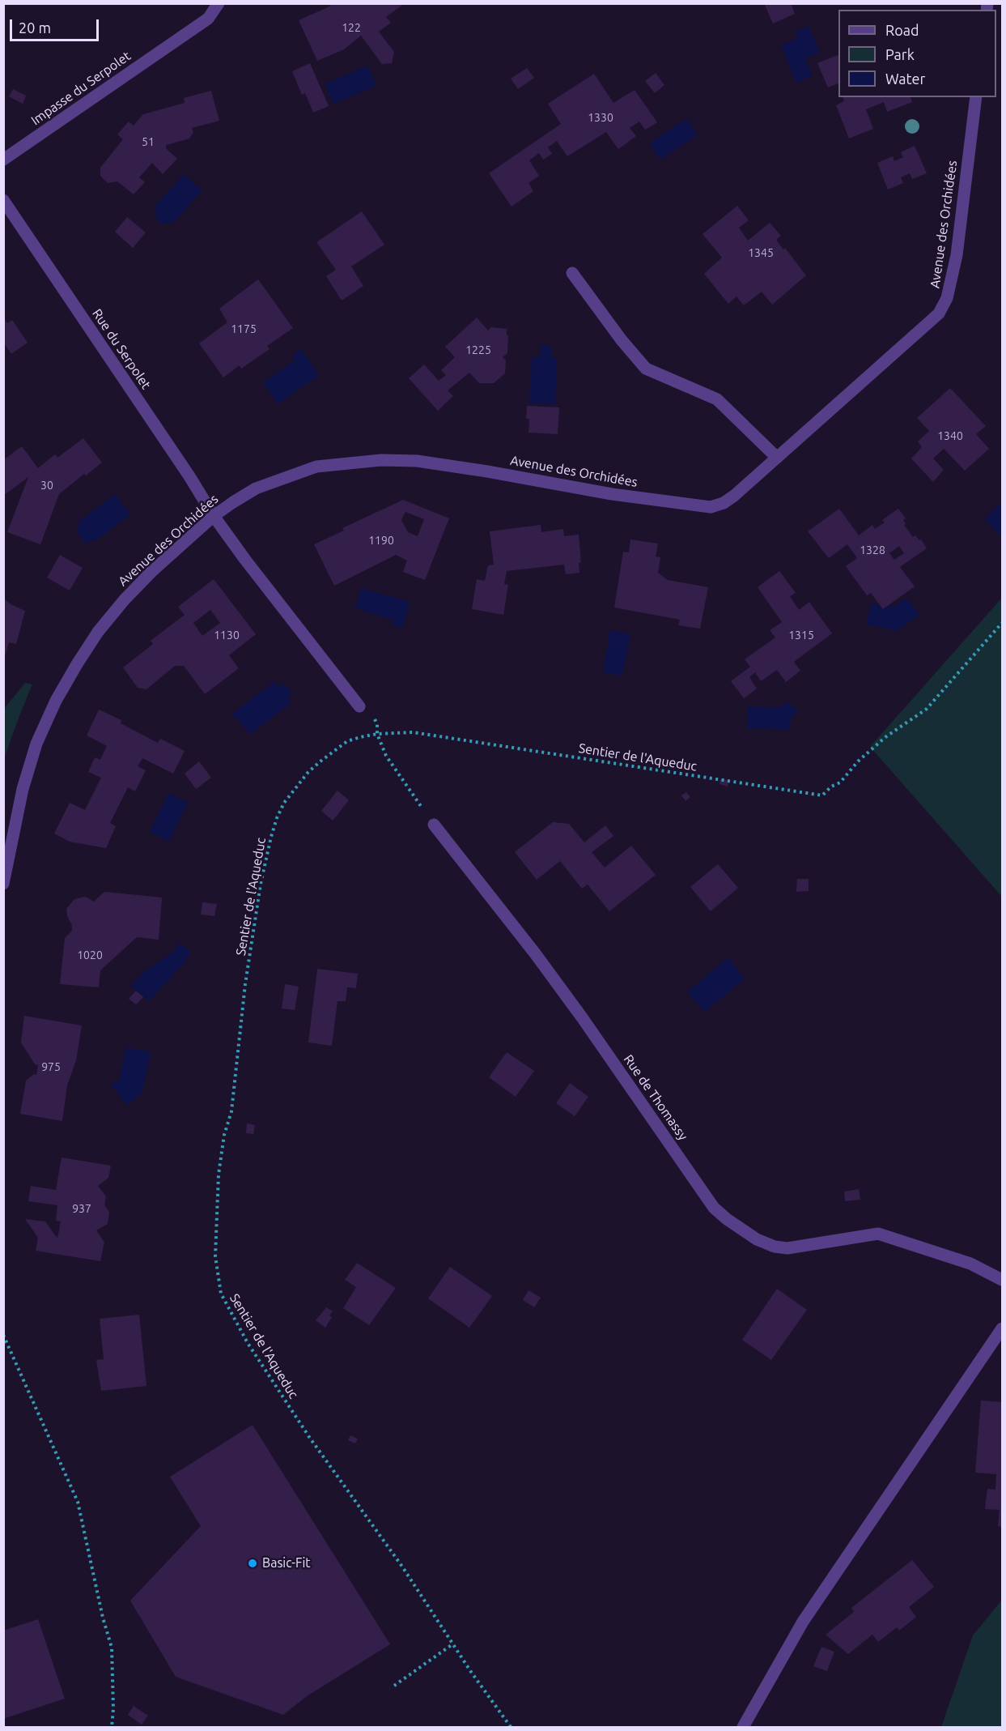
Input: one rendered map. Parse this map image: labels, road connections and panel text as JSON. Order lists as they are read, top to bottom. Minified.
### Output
{"streets":{"street":["Impasse du Serpolet","Avenue des Orchidées","Rue du Serpolet","Rue de Thomassy"],"path":["Sentier de l'Aqueduc"]},"crossings":[["Avenue des Orchidées","Rue du Serpolet"]],"places":["Basic-Fit"],"house_numbers":["122","1330","51","1345","1175","1225","1340","30","1190","1328","1130","1315","1020","975","937"],"legend":["Road","Park","Water"],"scale_bar":"20 m"}
